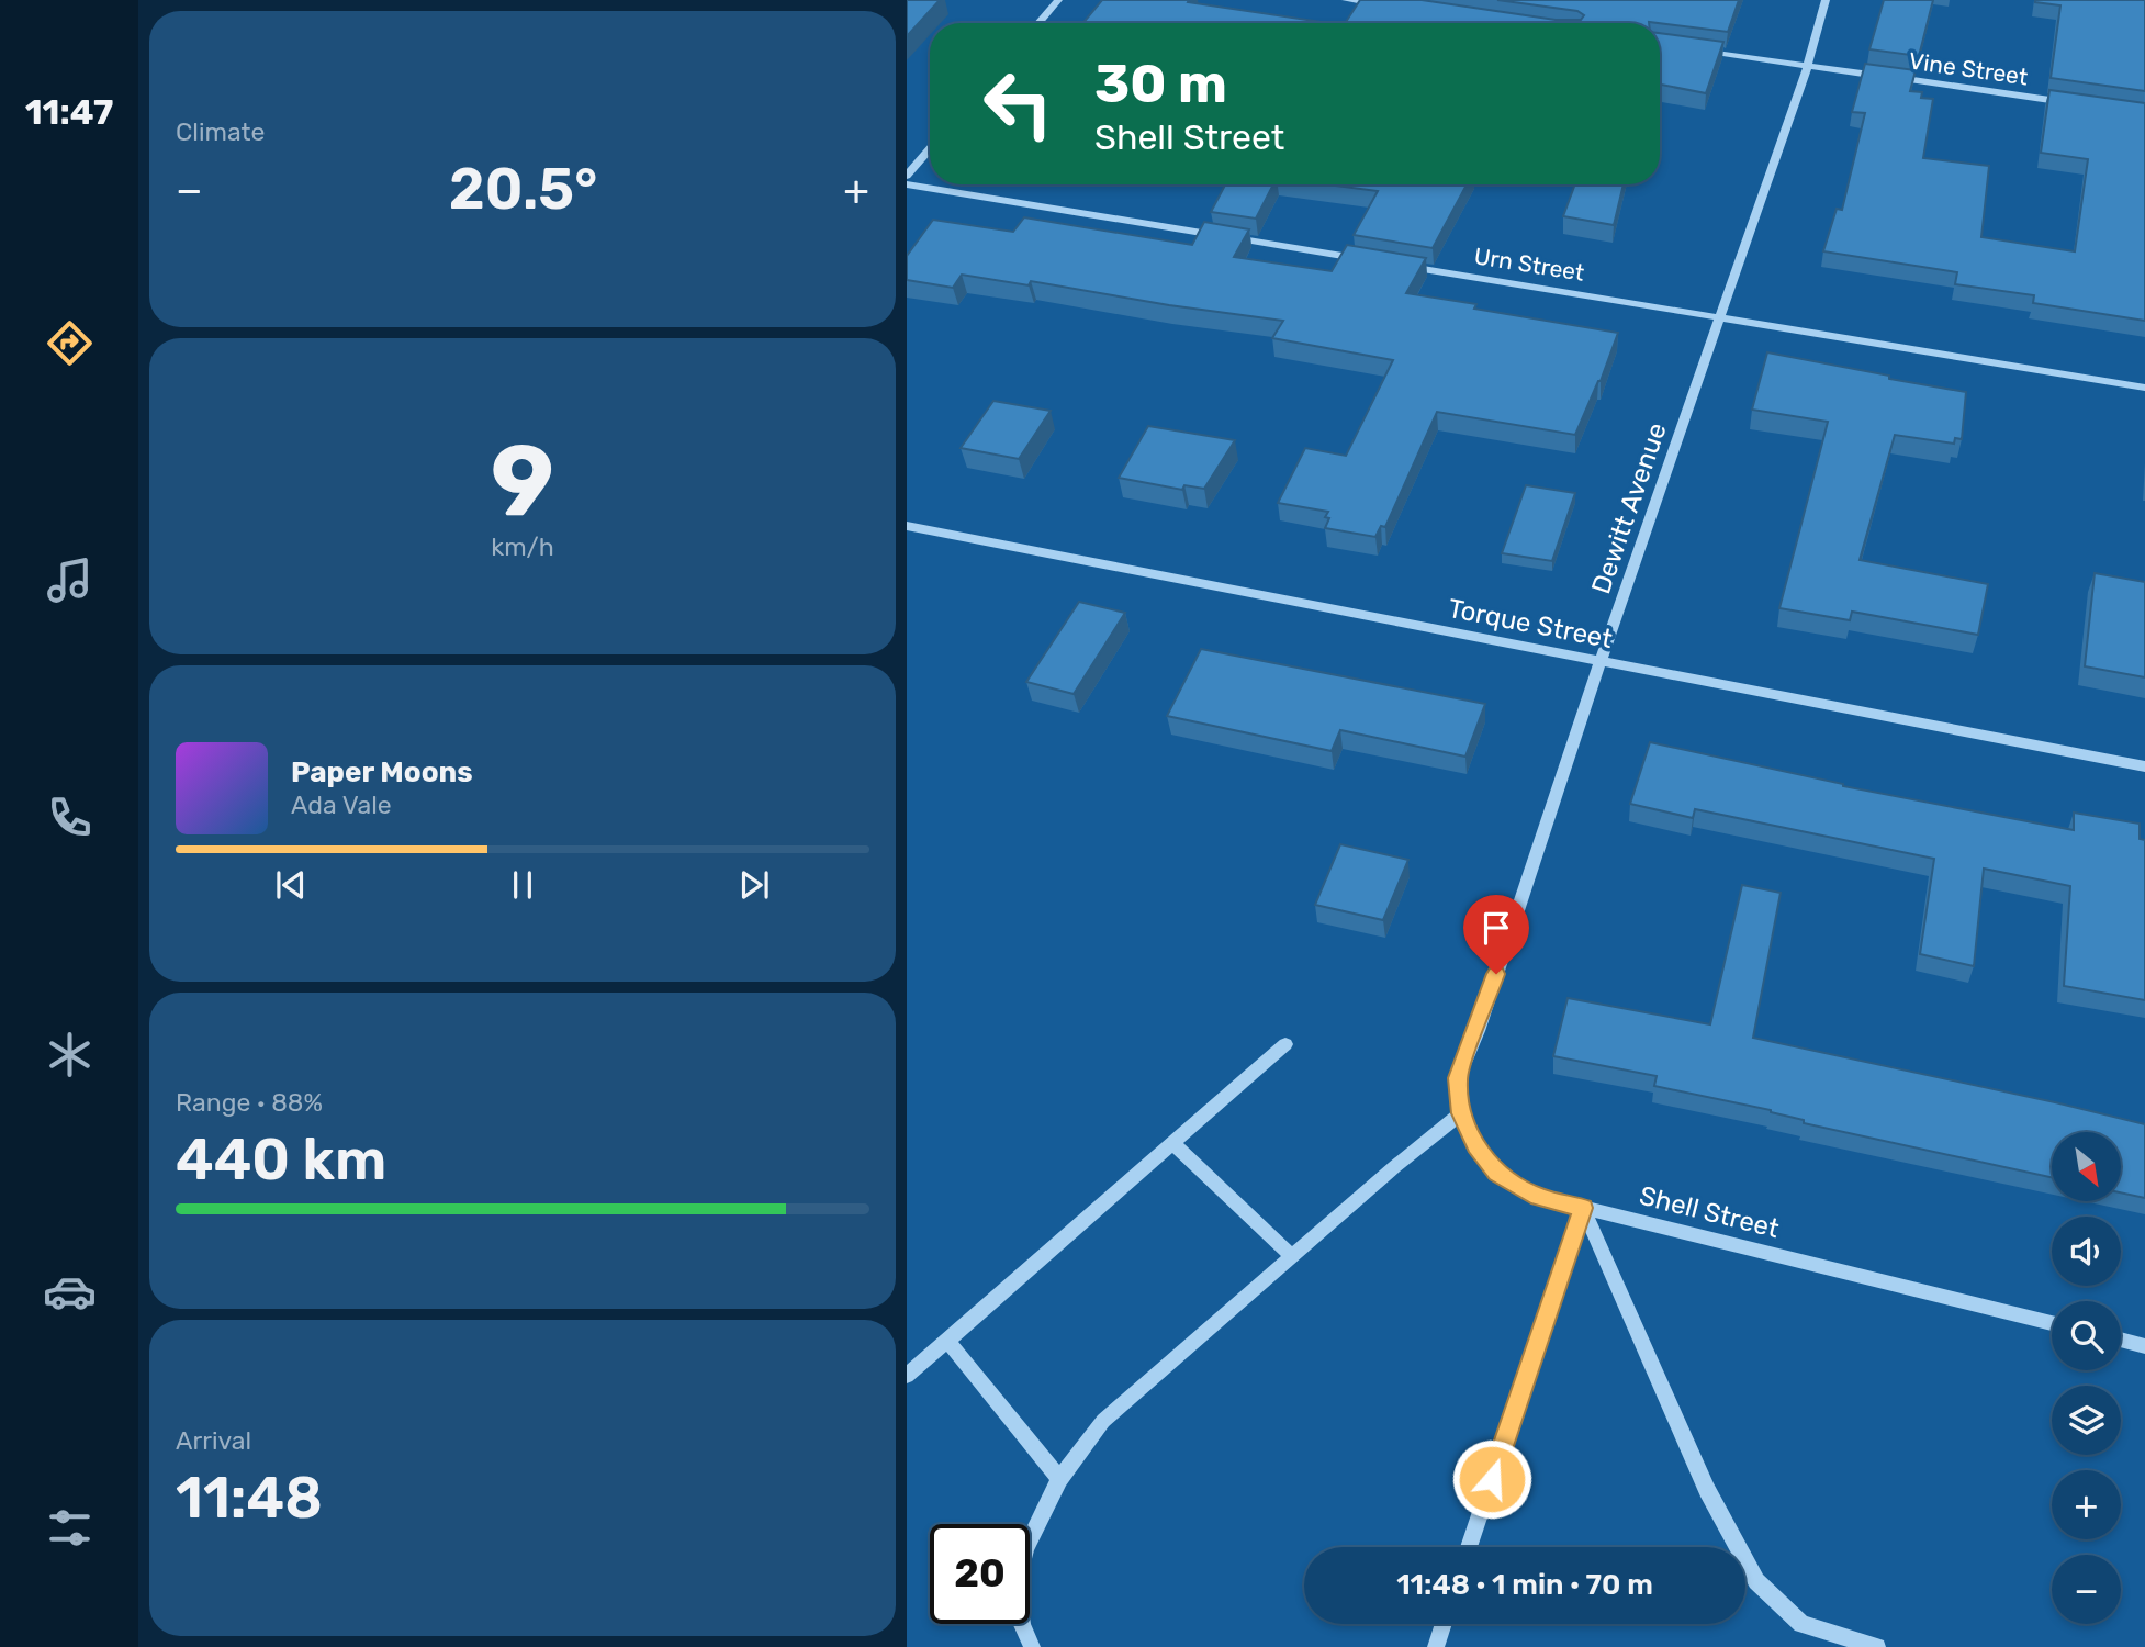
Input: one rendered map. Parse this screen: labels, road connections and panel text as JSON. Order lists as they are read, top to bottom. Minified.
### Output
{"streets":{"street":["Vine Street","Urn Street","Dewitt Avenue","Torque Street","Shell Street"]},"crossings":[["Vine Street","Dewitt Avenue"],["Urn Street","Dewitt Avenue"],["Dewitt Avenue","Torque Street"],["Dewitt Avenue","Shell Street"]],"north":"bottom right","page":{"tabs":"11:47","tile":["Climate",["9","km/h"],["Range · 88%","440 km"],["Arrival","11:48"]],"turn":["30 m","Shell Street"],"heat":["−","20.5°","+"],"song":["Paper Moons","Ada Vale"],"map_buttons":["+","−"],"limit":"20","trip":"11:48 · 1 min · 70 m"}}
